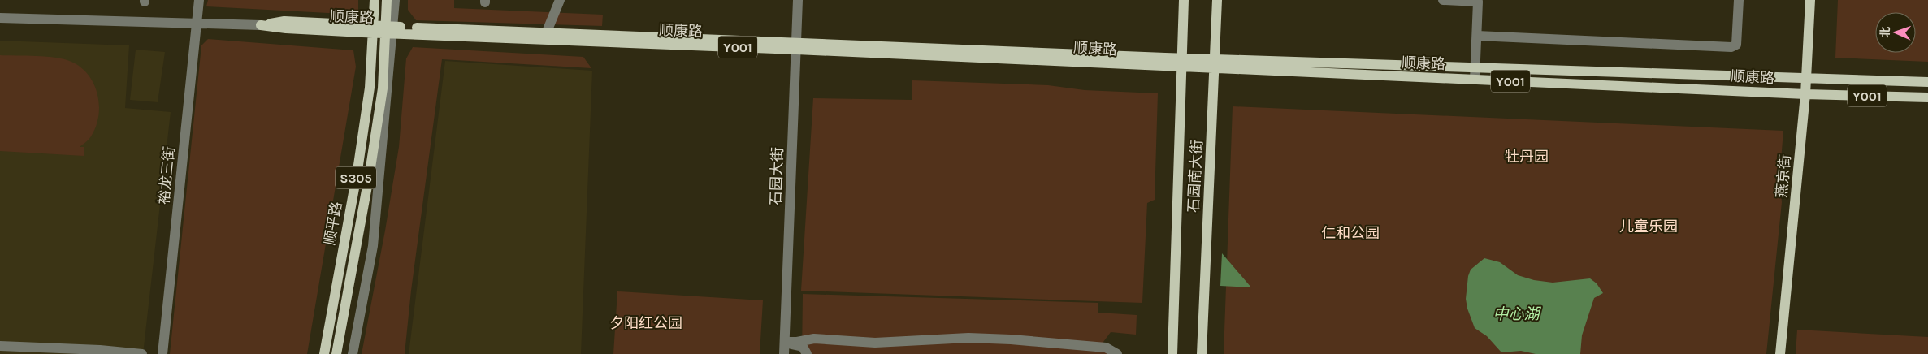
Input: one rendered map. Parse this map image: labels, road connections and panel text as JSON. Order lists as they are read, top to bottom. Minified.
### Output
{"streets":{"main road":["顺康路","Y001","石园南大街","燕京街","S305","顺平路"],"street":["裕龙三街","石园大街"]},"crossings":[["顺康路","裕龙三街"],["顺康路","石园大街"],["顺康路","石园南大街"],["顺康路","燕京街"],["顺康路","顺平路"]],"water":["中心湖"],"parks":["牡丹园","儿童乐园","仁和公园","夕阳红公园"],"north":"left"}
